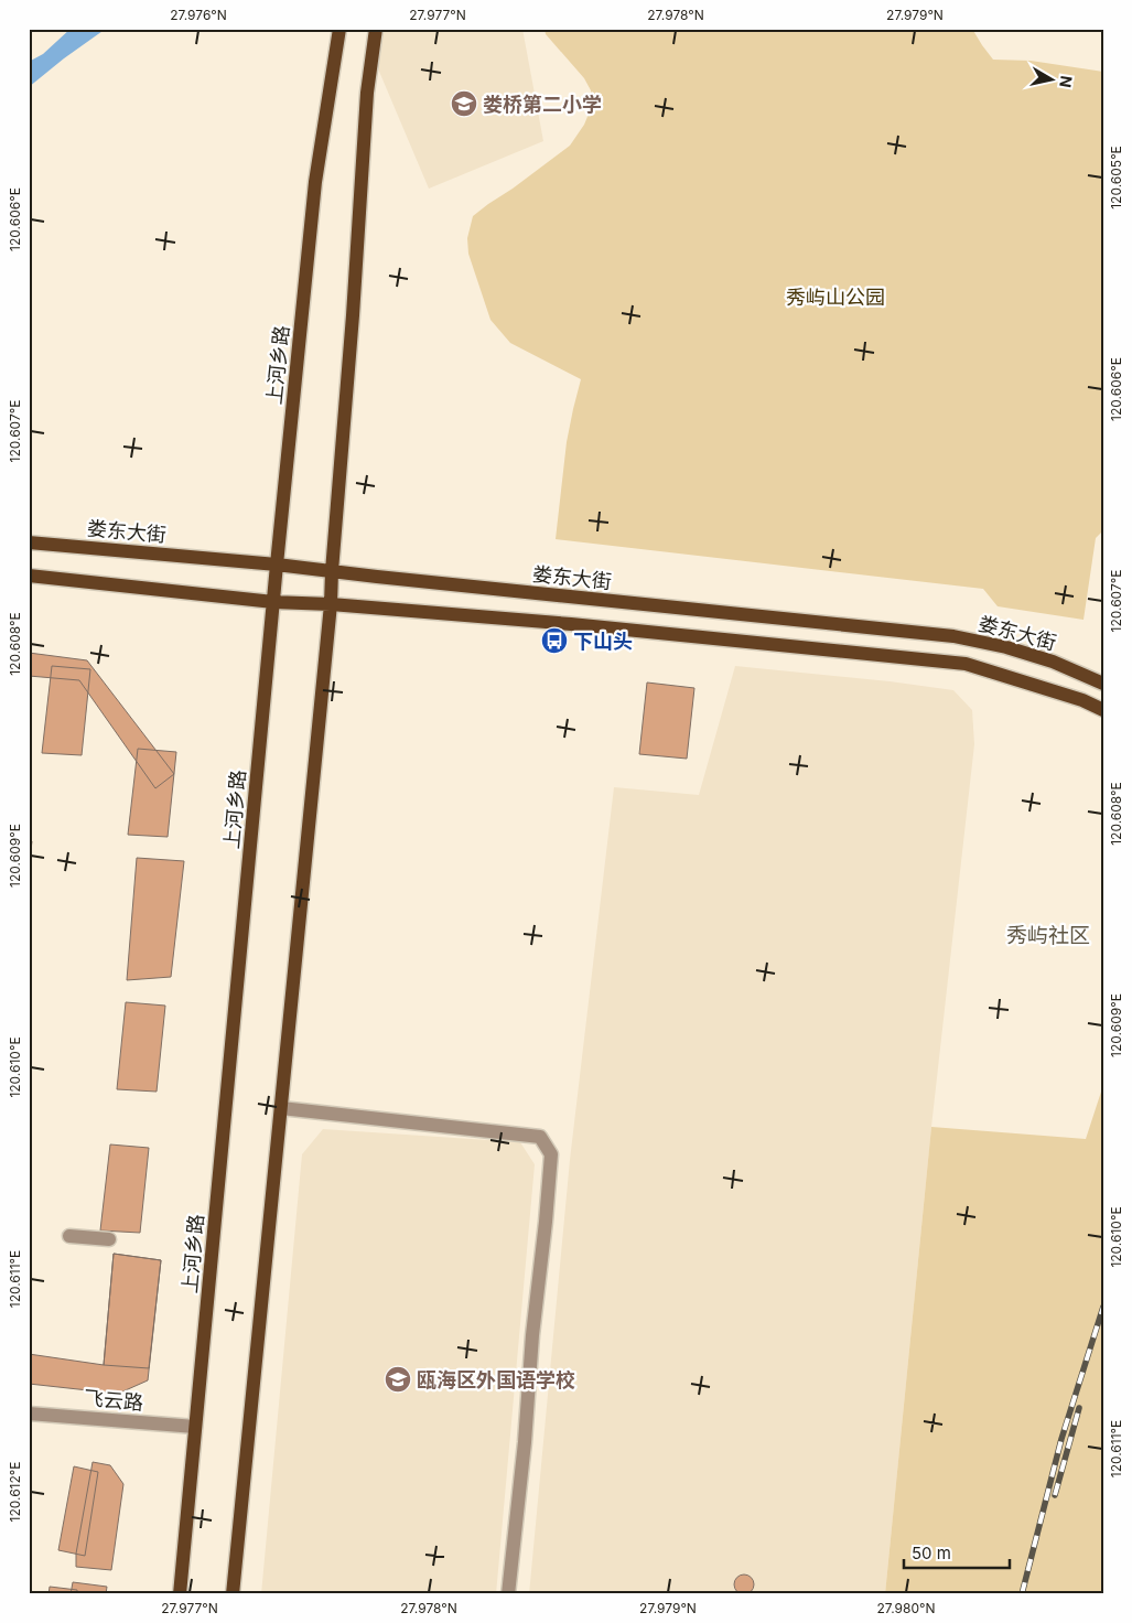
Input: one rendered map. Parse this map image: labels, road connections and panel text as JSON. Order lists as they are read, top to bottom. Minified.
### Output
{"streets":{"main road":["上河乡路","娄东大街"],"street":["飞云路"]},"crossings":[["上河乡路","娄东大街"],["上河乡路","飞云路"]],"districts":["秀屿社区"],"parks":["秀屿山公园"],"places":{"school or university":["娄桥第二小学","瓯海区外国语学校"],"bus stop":["下山头"]},"scale_bar":"50 m","north":"right","coordinates":["27.976°N","27.977°N","27.978°N","27.979°N","120.605°E","120.606°E","120.607°E","120.608°E","120.609°E","120.610°E","120.611°E","120.612°E","27.980°N"]}
